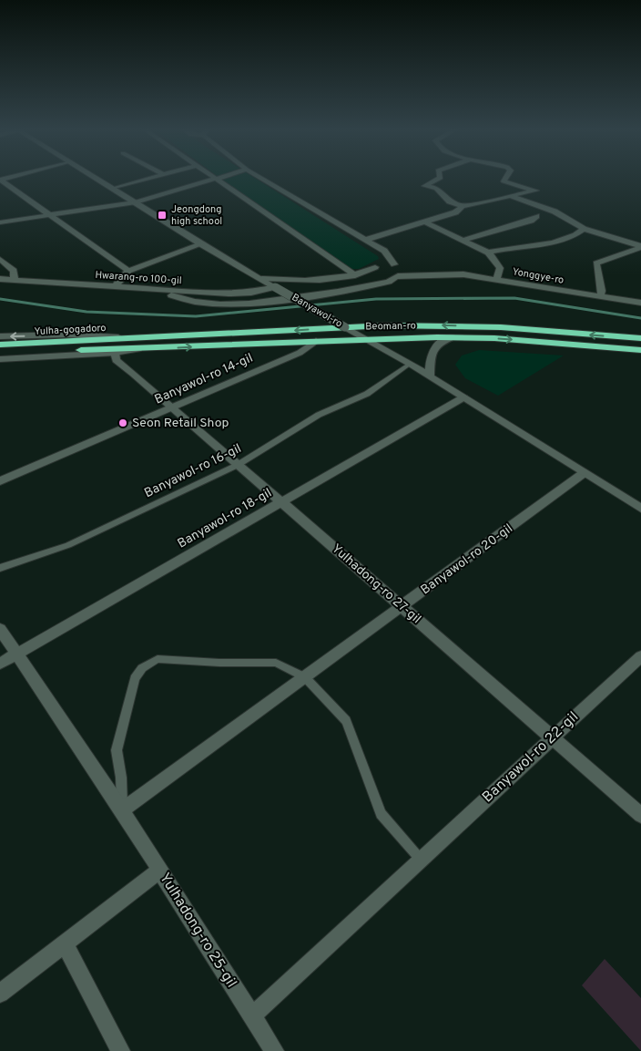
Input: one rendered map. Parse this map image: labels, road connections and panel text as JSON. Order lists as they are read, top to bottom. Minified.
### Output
{"streets":{"highway":["Beoman-ro","Yulha-gogadoro"],"street":["Yonggye-ro","Hwarang-ro 100-gil","Banyawol-ro","Banyawol-ro 14-gil","Banyawol-ro 18-gil","Banyawol-ro 20-gil","Yulhadong-ro 27-gil","Banyawol-ro 22-gil","Yulhadong-ro 25-gil"],"lane":["Banyawol-ro 16-gil"]},"crossings":[["Hwarang-ro 100-gil","Banyawol-ro"],["Banyawol-ro","Beoman-ro"],["Banyawol-ro","Banyawol-ro 16-gil"],["Banyawol-ro","Banyawol-ro 18-gil"],["Banyawol-ro","Banyawol-ro 20-gil"],["Beoman-ro","Yulha-gogadoro"],["Beoman-ro","Banyawol-ro 14-gil"],["Banyawol-ro 14-gil","Yulhadong-ro 27-gil"],["Banyawol-ro 16-gil","Yulhadong-ro 27-gil"],["Banyawol-ro 18-gil","Yulhadong-ro 27-gil"],["Banyawol-ro 18-gil","Yulhadong-ro 25-gil"],["Banyawol-ro 20-gil","Yulhadong-ro 27-gil"],["Banyawol-ro 20-gil","Yulhadong-ro 25-gil"],["Yulhadong-ro 27-gil","Banyawol-ro 22-gil"],["Banyawol-ro 22-gil","Yulhadong-ro 25-gil"]],"places":{"transit":["Jeongdong high school"],"other":["Seon Retail Shop"]}}
